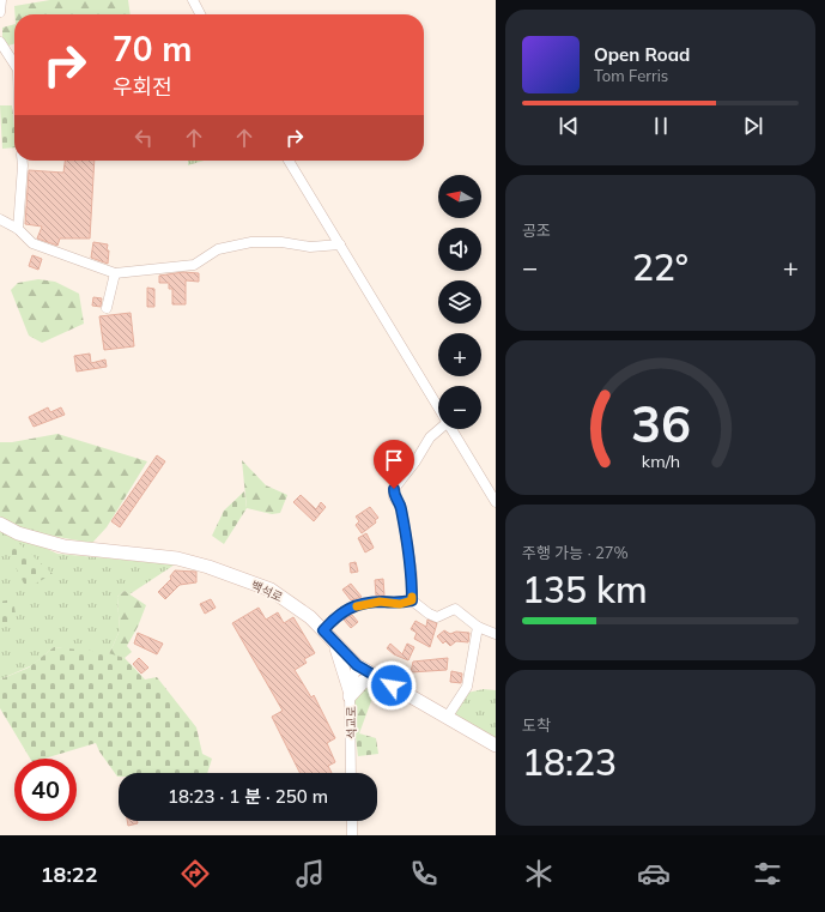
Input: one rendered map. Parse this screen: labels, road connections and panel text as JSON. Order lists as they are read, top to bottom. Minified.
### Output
{"streets":{"street":["백석로","석교로"]},"crossings":[["백석로","석교로"]],"north":"left","page":{"turn":["70 m","우회전"],"song":["Open Road","Tom Ferris"],"map_buttons":["+","−"],"tile":["공조",["주행 가능 · 27%","135 km"],["도착","18:23"]],"heat":["−","22°","+"],"limit":"40","trip":"18:23 · 1 분 · 250 m","tabs":"18:22","gauge":["36","km/h"]}}
